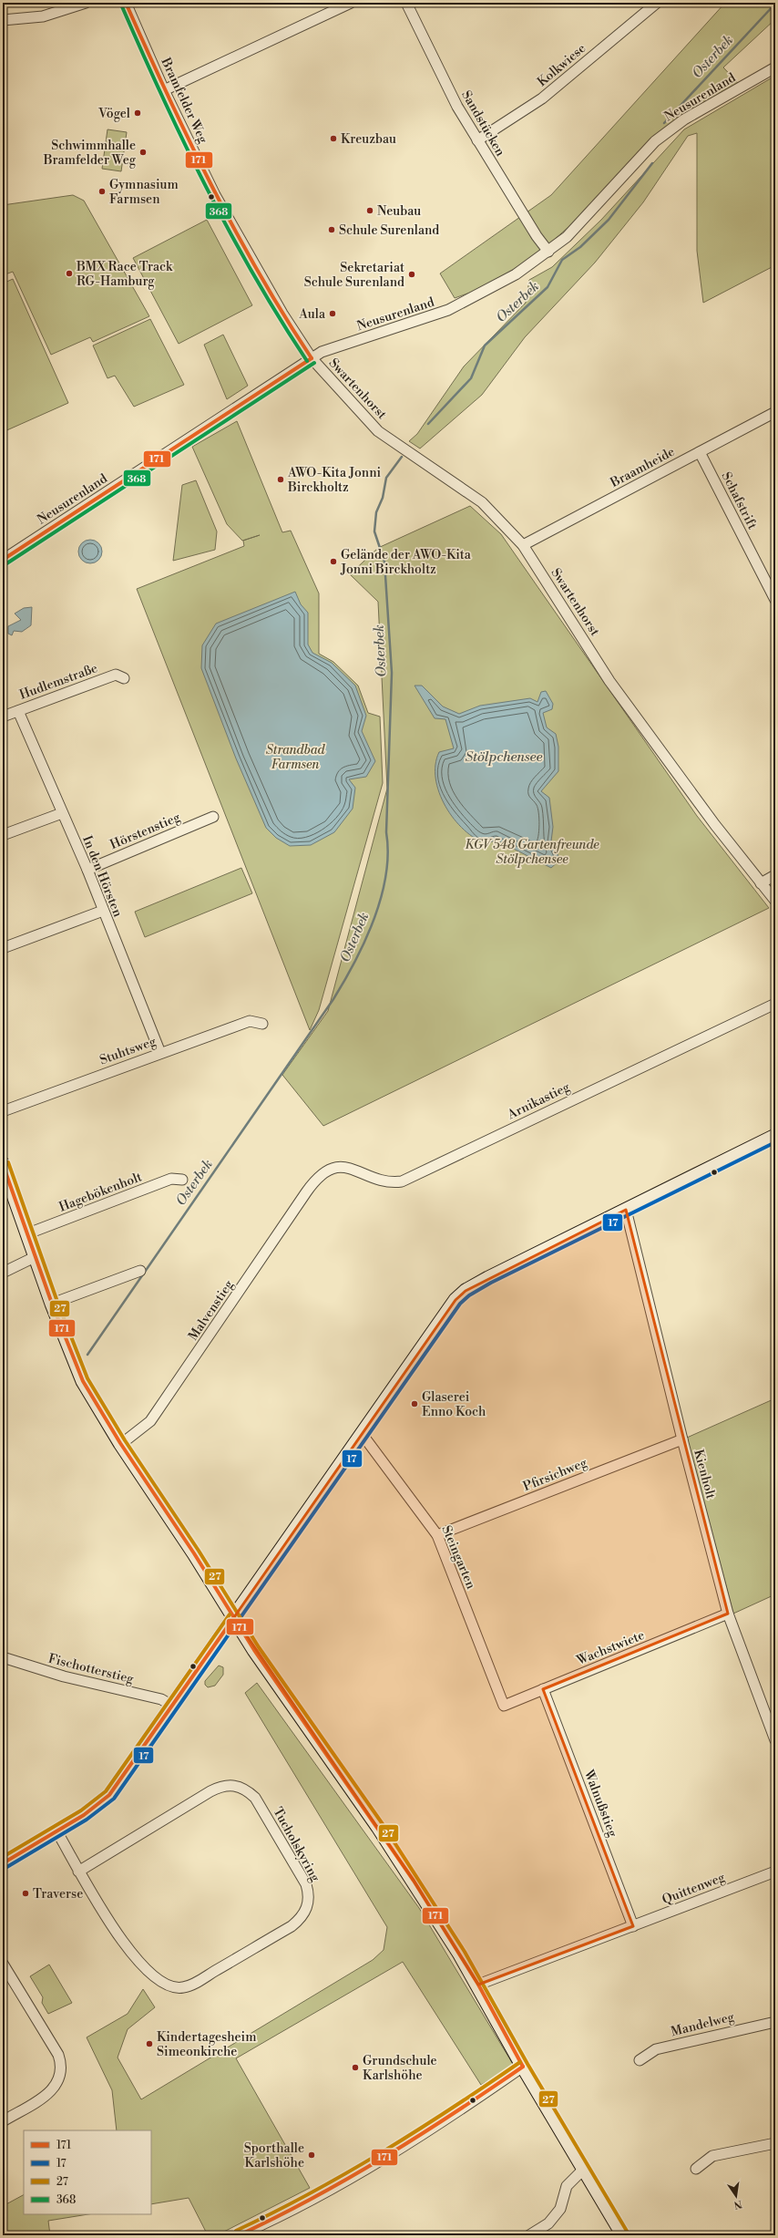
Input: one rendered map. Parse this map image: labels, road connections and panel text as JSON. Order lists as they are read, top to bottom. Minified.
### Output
{"streets":{"street":["Kolkwiese","Neusurenland","Bramfelder Weg","Sandstücken","Swartenhorst","Braamheide","Schafstrift","Hudlemstraße","Hörstenstieg","In den Hörsten","Stuhtsweg","Arnikastieg","Hagebökenholt","Malvenstieg","Pfirsichweg","Kienholt","Steingarten","Wachstwiete","Fischotterstieg","Walnußstieg","Tucholskyring","Quittenweg","Mandelweg"]},"crossings":[["Kolkwiese","Sandstücken"],["Neusurenland","Bramfelder Weg"],["Neusurenland","Sandstücken"],["Neusurenland","Swartenhorst"],["Bramfelder Weg","Swartenhorst"],["Swartenhorst","Braamheide"],["Braamheide","Schafstrift"],["Hudlemstraße","In den Hörsten"],["Hörstenstieg","In den Hörsten"],["In den Hörsten","Stuhtsweg"],["Arnikastieg","Malvenstieg"],["Pfirsichweg","Kienholt"],["Pfirsichweg","Steingarten"],["Kienholt","Wachstwiete"],["Steingarten","Wachstwiete"],["Wachstwiete","Walnußstieg"],["Walnußstieg","Quittenweg"]],"water":["Osterbek","Stölpchensee"],"parks":["Strandbad Farmsen","KGV 548 Gartenfreunde Stölpchensee"],"places":["Vögel","Kreuzbau","Schwimmhalle Bramfelder Weg","Gymnasium Farmsen","Neubau","Schule Surenland","BMX Race Track RG-Hamburg","Sekretariat Schule Surenland","Aula","AWO-Kita Jonni Birckholtz","Gelände der AWO-Kita Jonni Birckholtz","Glaserei Enno Koch","Traverse","Kindertagesheim Simeonkirche","Grundschule Karlshöhe","Sporthalle Karlshöhe"],"lines":["transit line 171","transit line 368","transit line 17","transit line 27"],"legend":["171","17","27","368"],"north":"bottom"}
